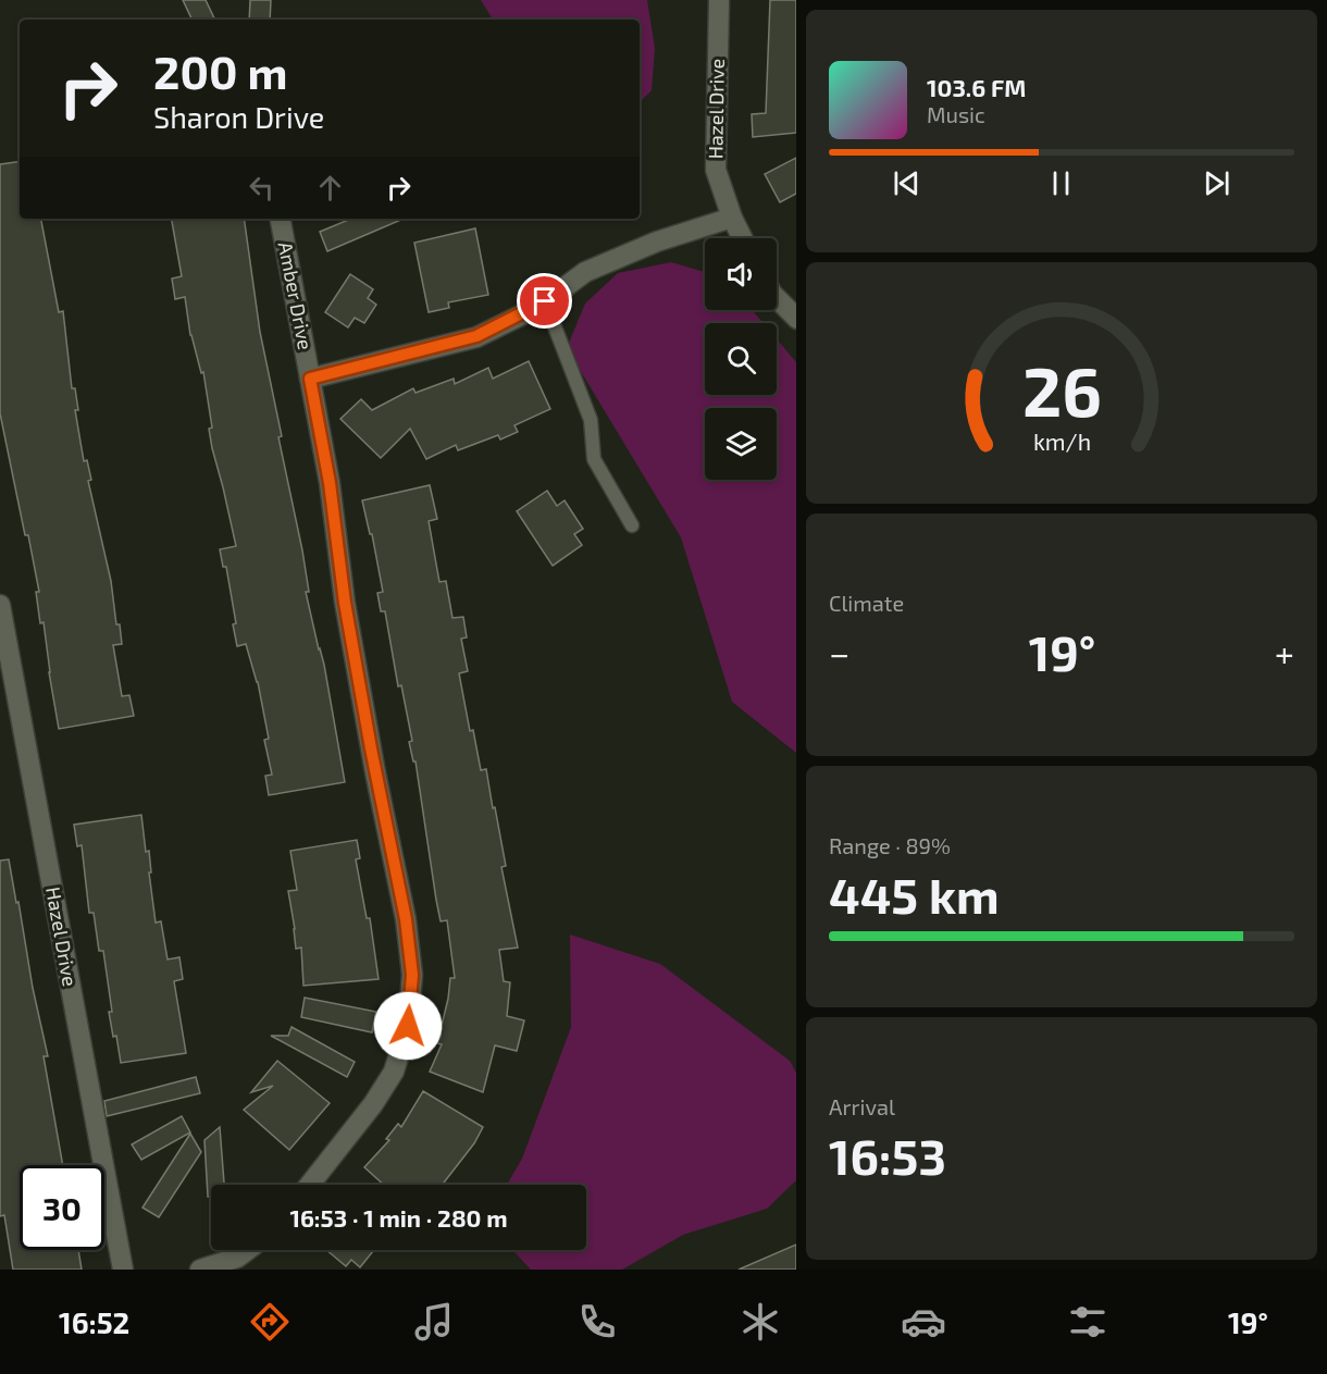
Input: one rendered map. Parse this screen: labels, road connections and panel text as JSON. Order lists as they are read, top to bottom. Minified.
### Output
{"streets":{"street":["Hazel Drive","Amber Drive"]},"page":{"turn":["200 m","Sharon Drive"],"song":["103.6 FM","Music"],"tile":["Climate",["Range · 89%","445 km"],["Arrival","16:53"]],"heat":["−","19°","+"],"limit":"30","trip":"16:53 · 1 min · 280 m","tabs":["16:52","19°"],"gauge":["26","km/h"]}}
